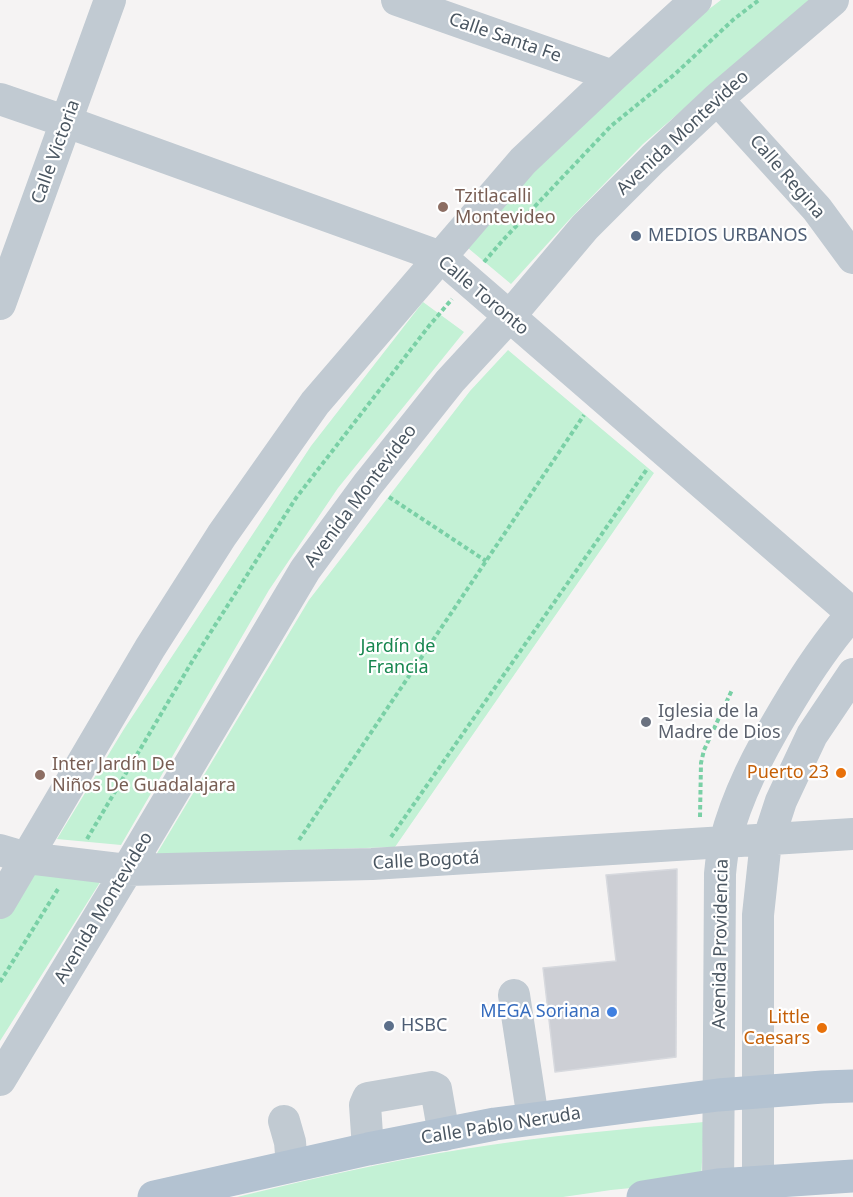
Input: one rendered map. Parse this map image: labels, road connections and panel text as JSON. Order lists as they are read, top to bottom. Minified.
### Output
{"streets":{"main road":["Calle Pablo Neruda"],"street":["Calle Santa Fe","Avenida Montevideo","Calle Victoria","Calle Regina","Calle Toronto","Calle Bogotá","Avenida Providencia"]},"crossings":[["Avenida Montevideo","Calle Regina"],["Avenida Montevideo","Calle Toronto"],["Avenida Montevideo","Calle Bogotá"],["Calle Victoria","Calle Toronto"],["Calle Toronto","Avenida Providencia"],["Calle Bogotá","Avenida Providencia"],["Avenida Providencia","Calle Pablo Neruda"]],"parks":["Jardín de Francia"],"places":["Tzitlacalli Montevideo","MEDIOS URBANOS","Iglesia de la Madre de Dios","Puerto 23","Inter Jardín De Niños De Guadalajara","MEGA Soriana","HSBC","Little Caesars"]}
